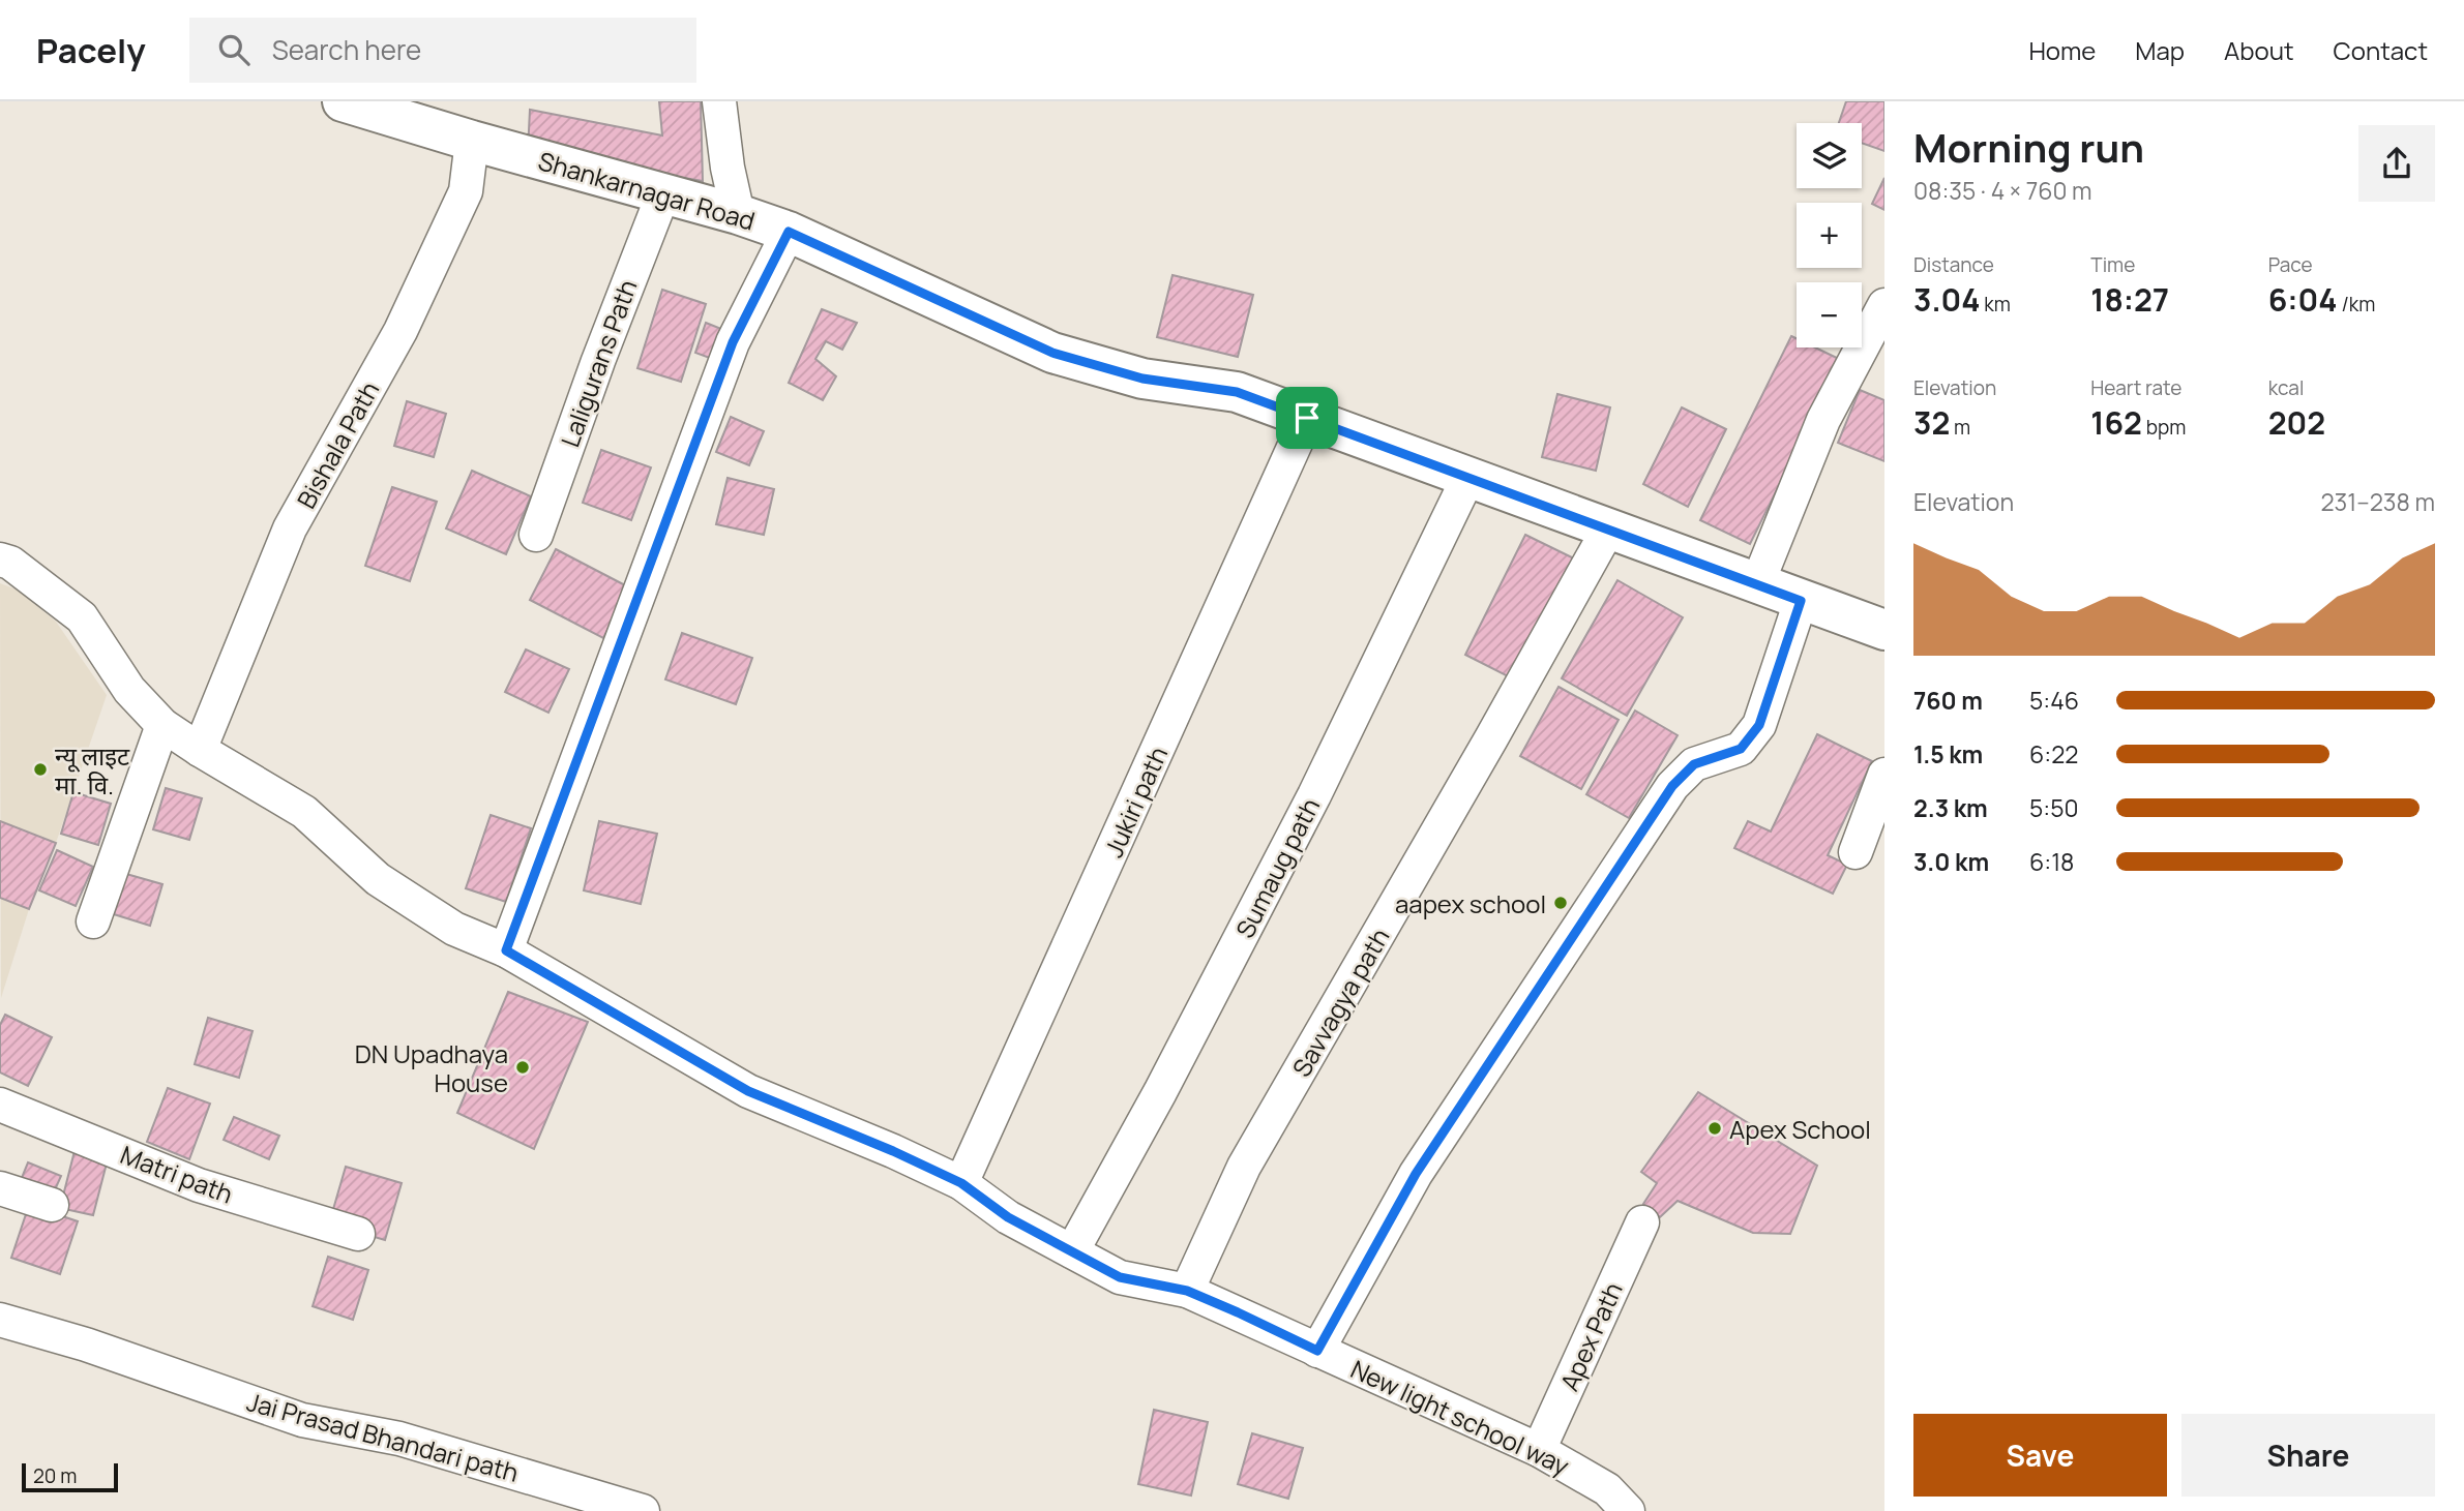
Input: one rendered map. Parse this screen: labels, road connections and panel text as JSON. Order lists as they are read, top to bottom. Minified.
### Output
{"streets":{"street":["Shankarnagar Road","Laligurans Path","Bishala Path","Jukiri path","Sumaug path","Savvagya path","Matri path","Apex Path","New light school way","Jai Prasad Bhandari path"]},"crossings":[["Shankarnagar Road","Laligurans Path"],["Shankarnagar Road","Bishala Path"],["Shankarnagar Road","Jukiri path"],["Shankarnagar Road","Sumaug path"],["Shankarnagar Road","Savvagya path"],["Bishala Path","New light school way"],["Jukiri path","New light school way"],["Sumaug path","New light school way"],["Savvagya path","New light school way"],["Apex Path","New light school way"]],"places":["न्यू लाइट मा. वि.","aapex school","DN Upadhaya House","Apex School"],"scale_bar":"20 m","page":{"header":"Pacely","search":"Search here","nav":["Home","Map","About","Contact"],"heading":["Morning run","08:35 · 4 × 760 m"],"map_buttons":["+","−"],"stats":[["Distance","3.04 km"],["Time","18:27"],["Pace","6:04 /km"],["Elevation","32 m"],["Heart rate","162 bpm"],["kcal","202"]],"chart":["Elevation","231–238 m"],"list":[{"name":"760 m","note":"5:46"},{"name":"1.5 km","note":"6:22"},{"name":"2.3 km","note":"5:50"},{"name":"3.0 km","note":"6:18"}],"buttons":["Save","Share"],"scale":"20 m"}}
